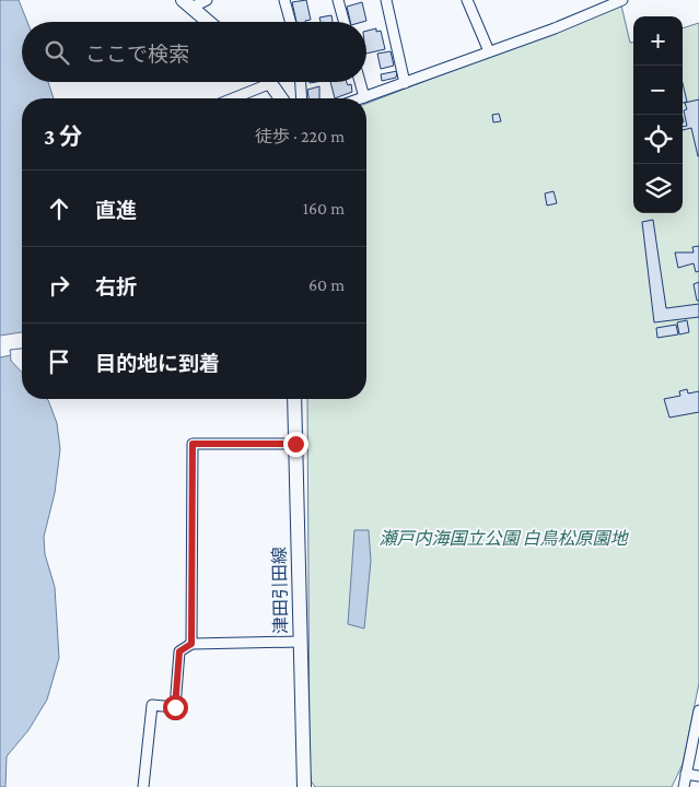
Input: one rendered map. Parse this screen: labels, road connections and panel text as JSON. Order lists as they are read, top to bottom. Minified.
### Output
{"streets":{"main road":["津田引田線"]},"parks":["瀬戸内海国立公園 白鳥松原園地"],"page":{"map_buttons":["+","−"],"search":"ここで検索","heading":["3 分","徒歩 · 220 m"],"list":[["直進","160 m"],["右折","60 m"],"目的地に到着"]}}
